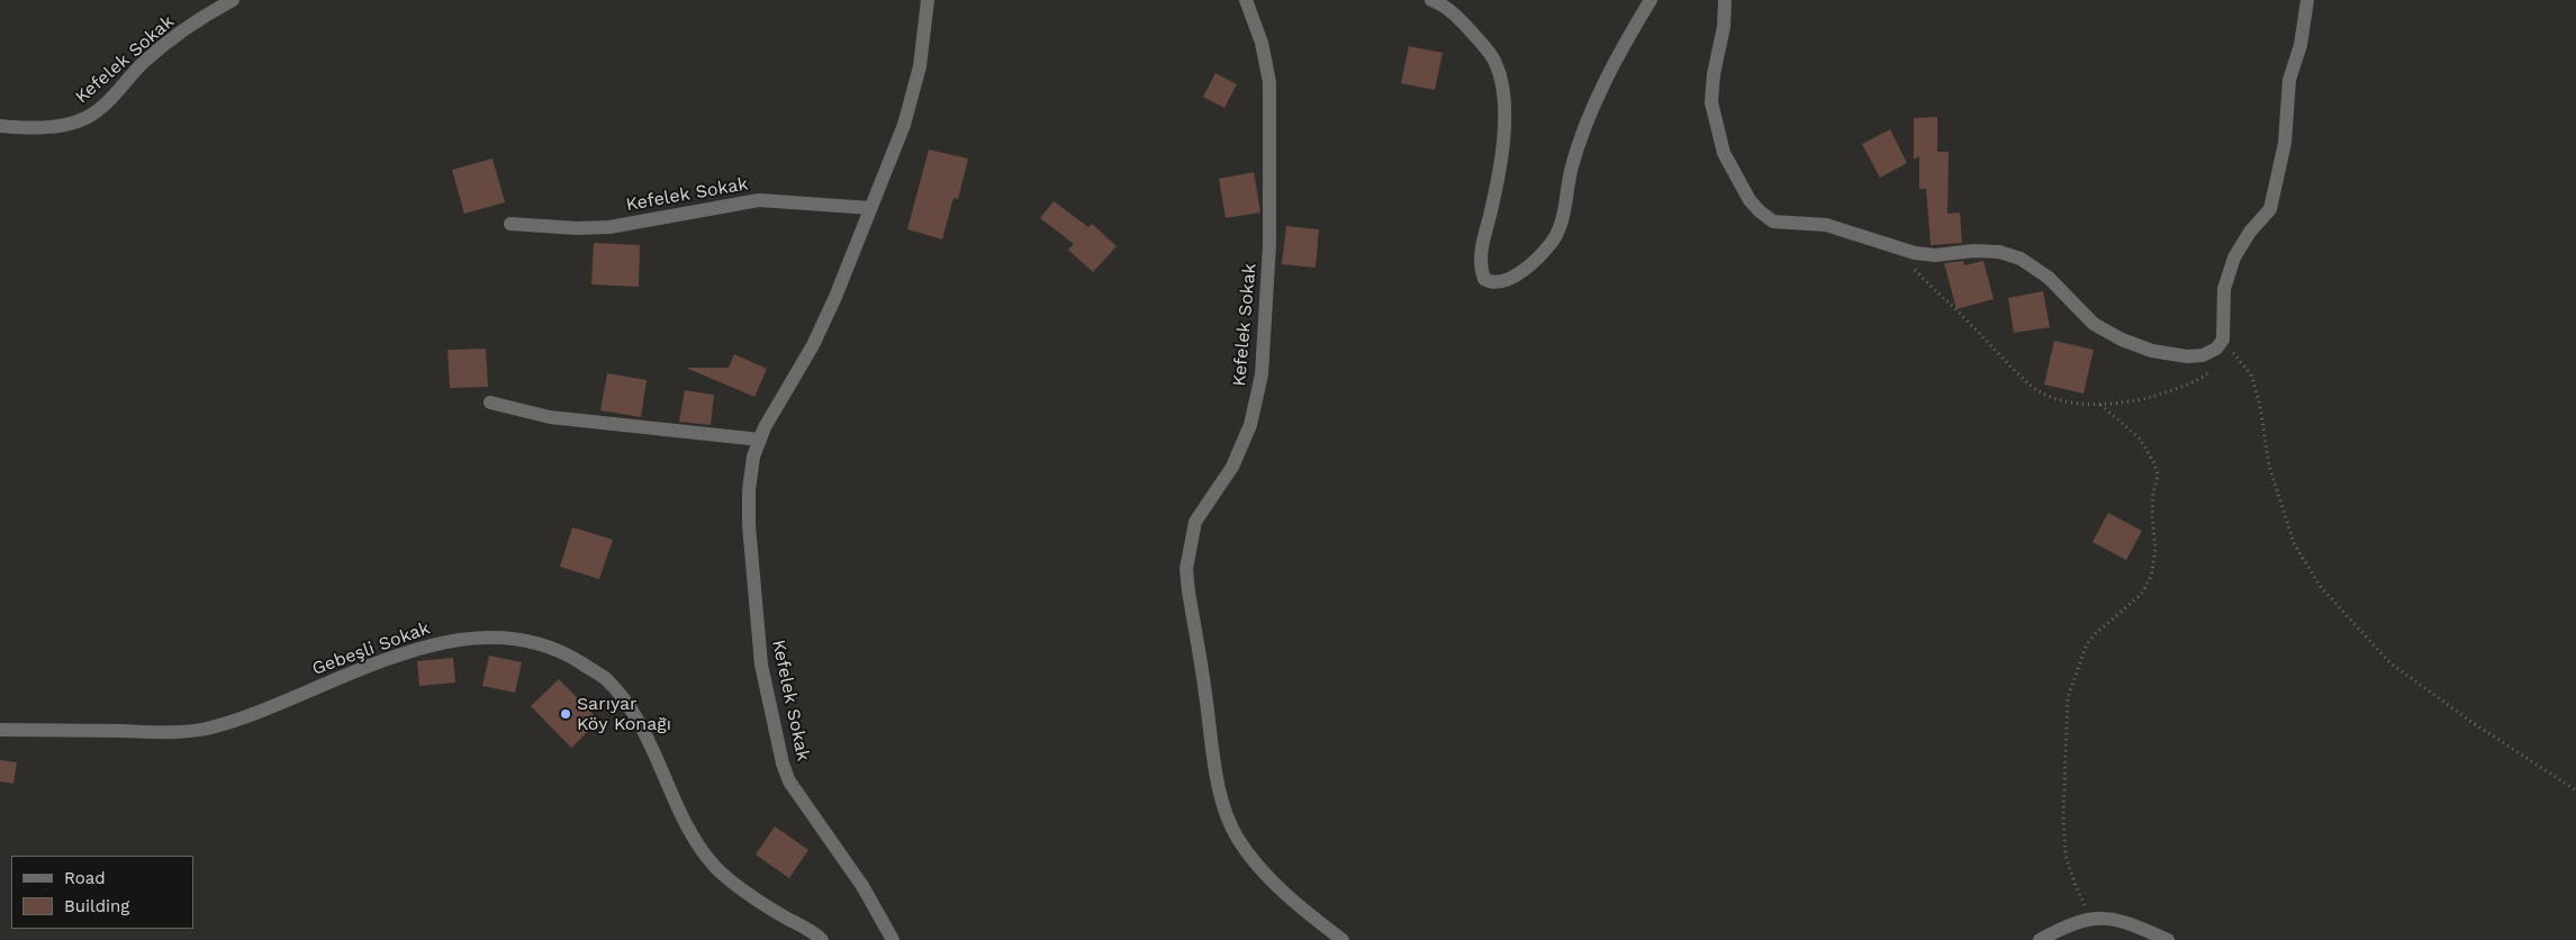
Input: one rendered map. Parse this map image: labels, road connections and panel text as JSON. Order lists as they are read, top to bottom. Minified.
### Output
{"streets":{"street":["Kefelek Sokak","Gebeşli Sokak"]},"places":["Sarıyar Köy Konağı"],"legend":["Road","Building"]}
